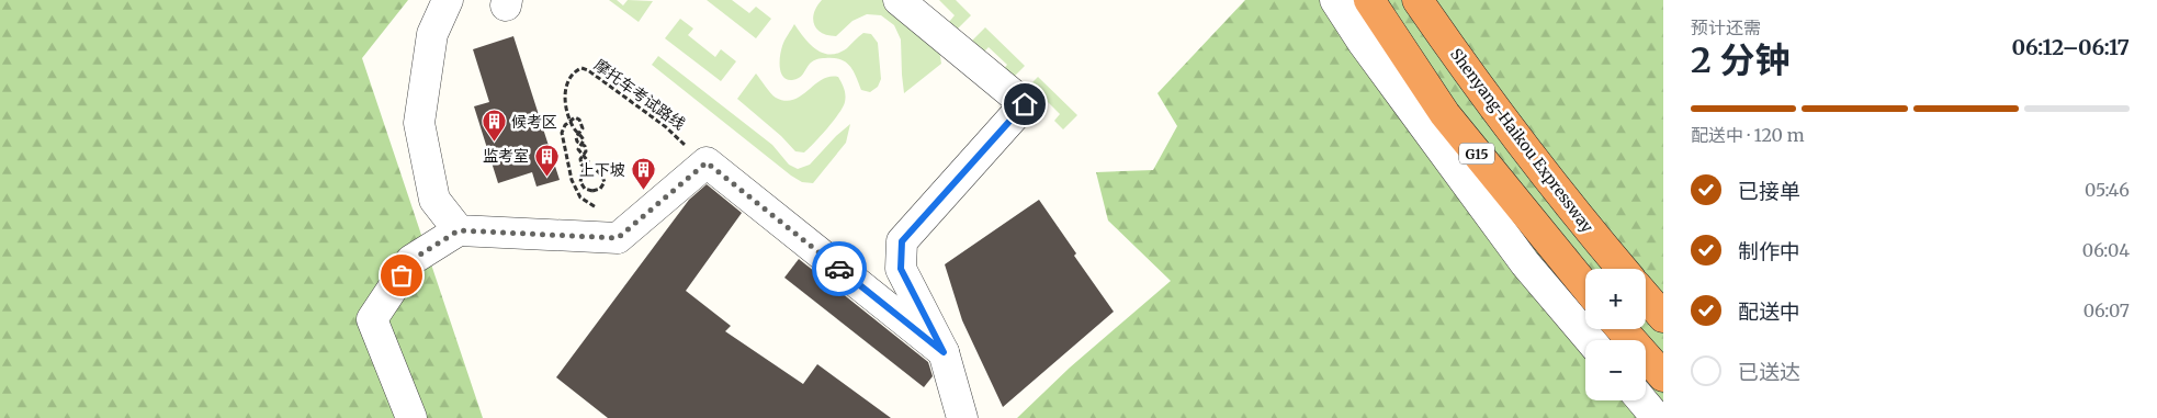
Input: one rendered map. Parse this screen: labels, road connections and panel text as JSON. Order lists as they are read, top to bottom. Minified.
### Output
{"streets":{"highway":["Shenyang-Haikou Expressway","G15"],"path":["摩托车考试路线"]},"places":{"building":["候考区","监考室","上下坡"]},"page":{"heading":["2 分钟","预计还需","06:12–06:17"],"bar":"配送中 · 120 m","list":[["已接单","05:46"],["制作中","06:04"],["配送中","06:07"],"已送达"],"map_buttons":["+","−"]}}
